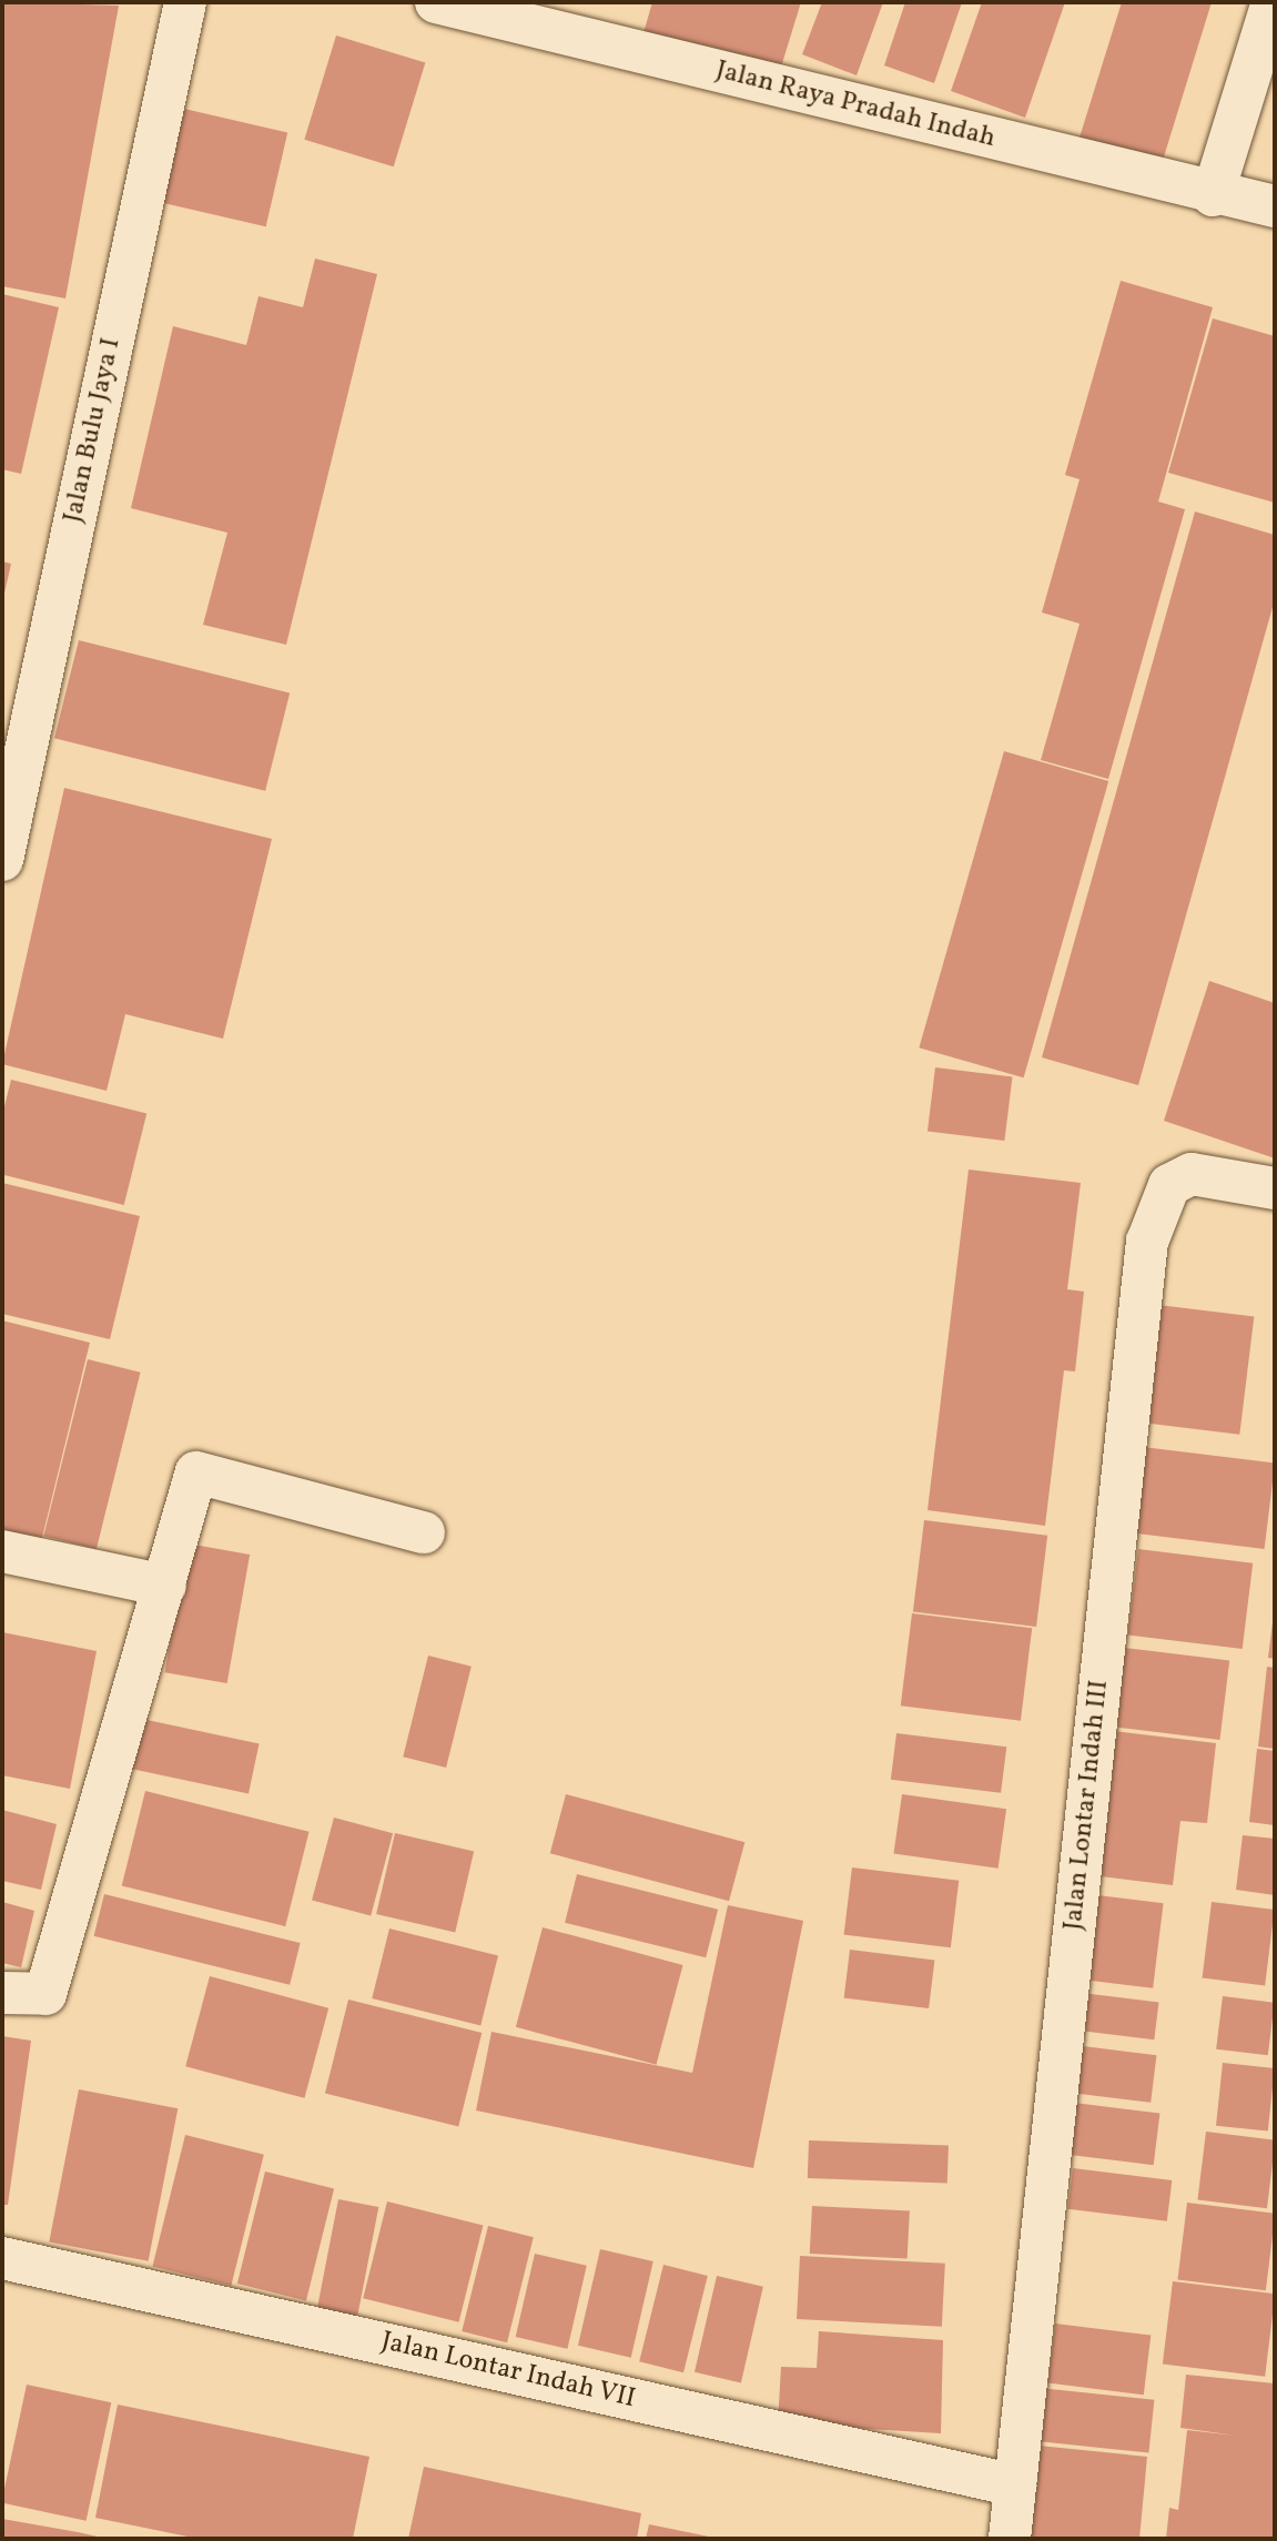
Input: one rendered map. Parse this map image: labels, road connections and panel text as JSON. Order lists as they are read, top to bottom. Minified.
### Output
{"streets":{"street":["Jalan Raya Pradah Indah","Jalan Bulu Jaya I","Jalan Lontar Indah III","Jalan Lontar Indah VII"]},"crossings":[["Jalan Lontar Indah III","Jalan Lontar Indah VII"]]}
